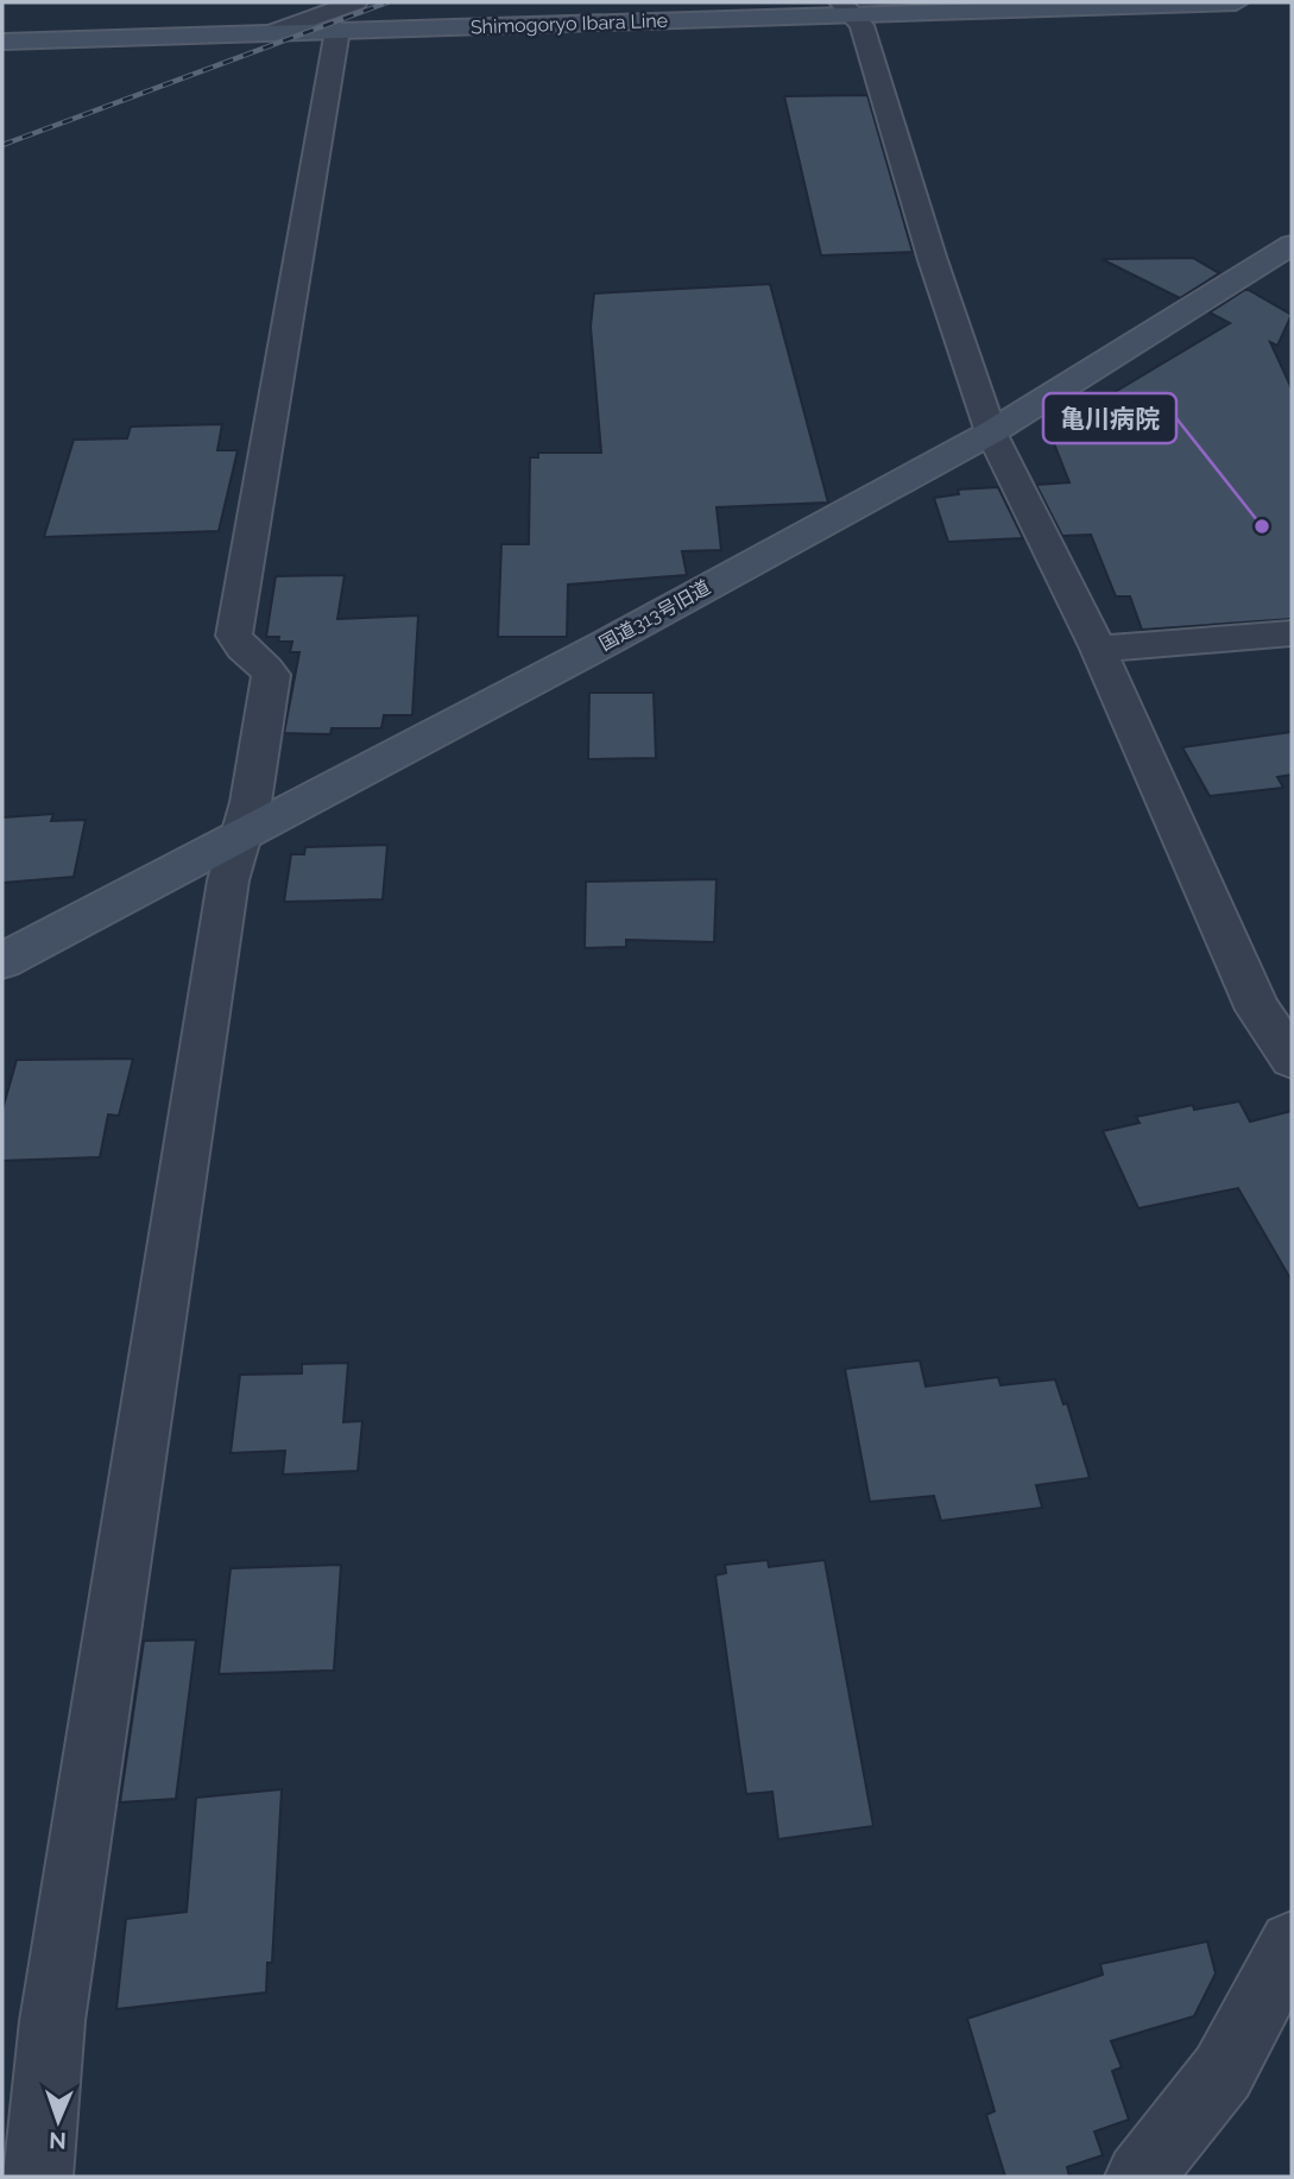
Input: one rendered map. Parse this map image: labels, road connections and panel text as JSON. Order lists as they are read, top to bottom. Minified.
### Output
{"streets":{"main road":["Shimogoryo Ibara Line","国道313号旧道"]},"places":["亀川病院"],"north":"bottom"}
